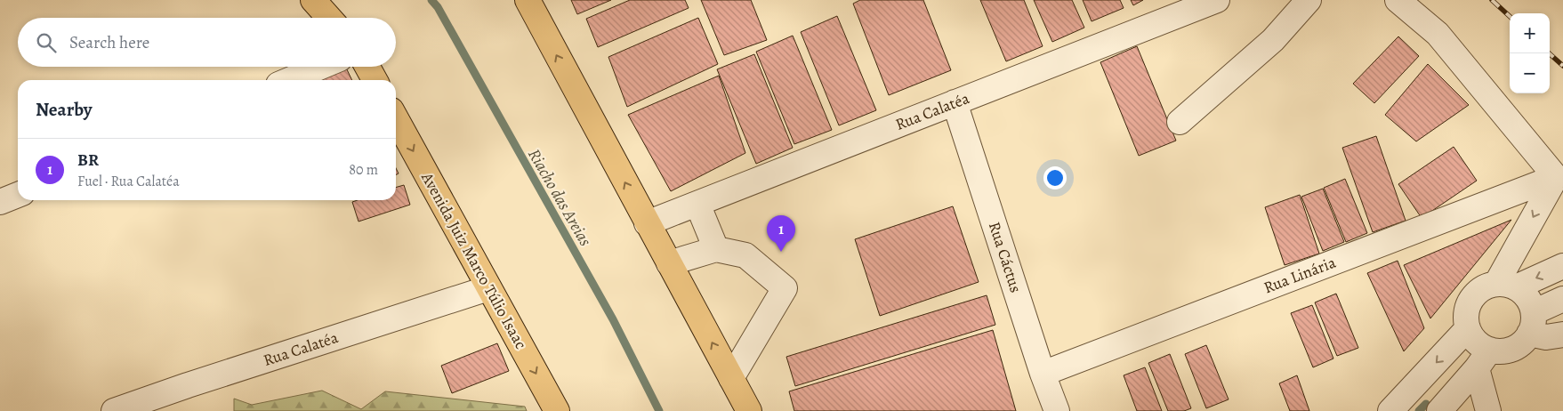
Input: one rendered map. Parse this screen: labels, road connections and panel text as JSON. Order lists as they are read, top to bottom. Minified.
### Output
{"streets":{"main road":["Avenida Juiz Marco Túlio Isaac"],"street":["Rua Calatéa","Rua Cáctus","Rua Linária"]},"crossings":[["Rua Calatéa","Rua Cáctus"],["Rua Calatéa","Avenida Juiz Marco Túlio Isaac"],["Rua Cáctus","Rua Linária"]],"water":["Riacho das Areias"],"page":{"map_buttons":["+","−"],"search":"Search here","heading":"Nearby","list":[{"mark":"1","name":"BR","note":"Fuel · Rua Calatéa","value":"80 m"}],"pins":"1"}}
